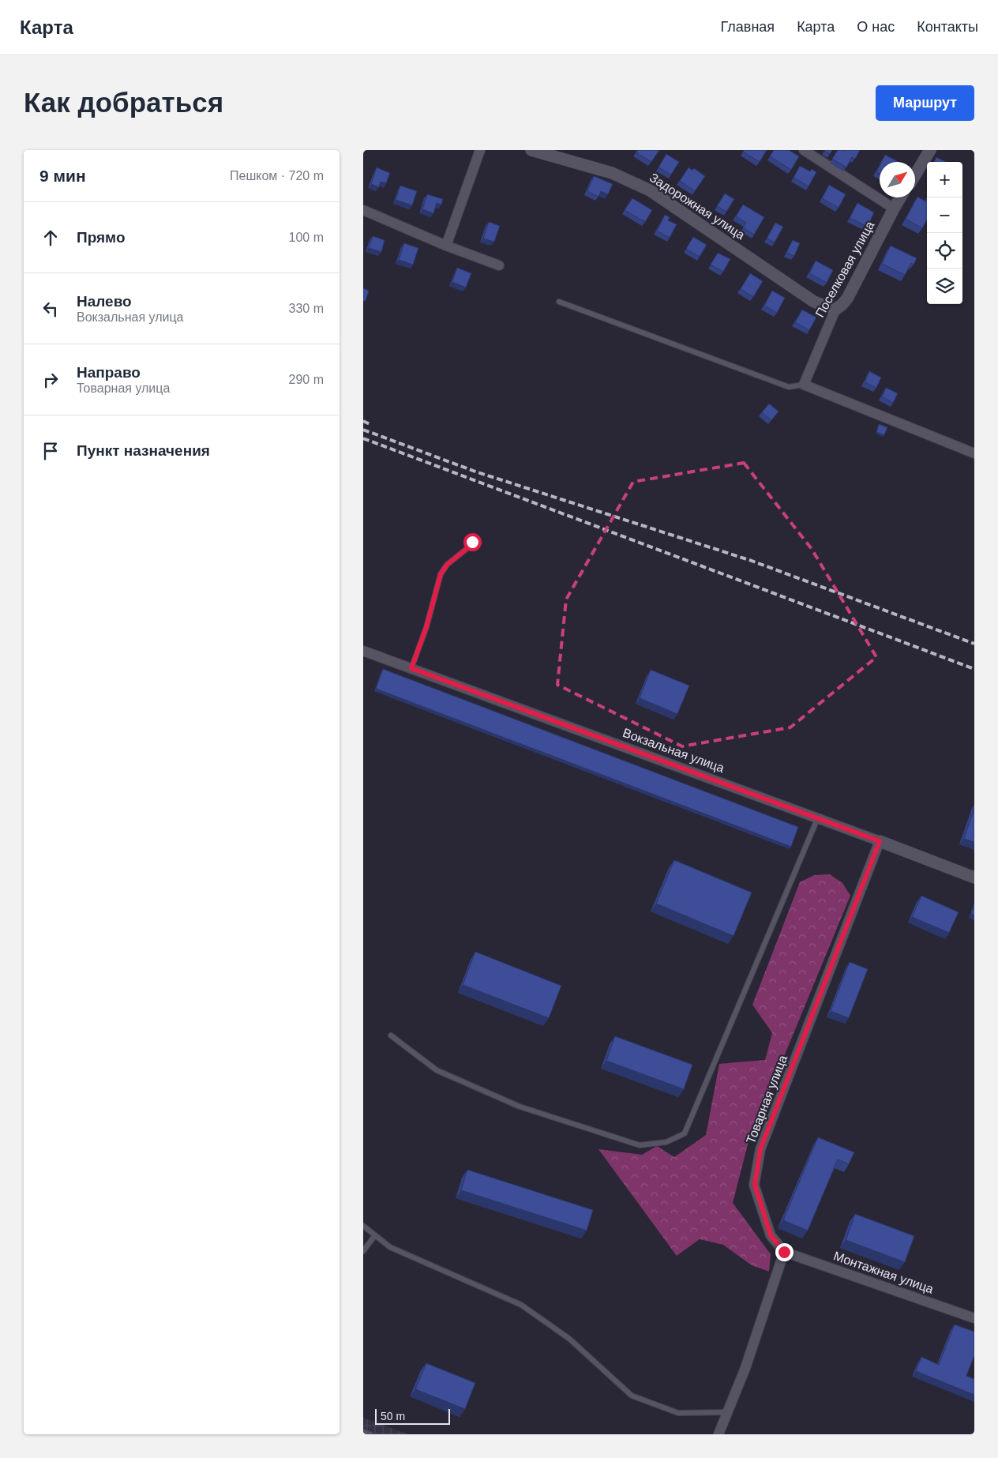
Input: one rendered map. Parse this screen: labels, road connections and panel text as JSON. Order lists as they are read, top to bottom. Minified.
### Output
{"streets":{"street":["Задорожная улица","Поселковая улица","Вокзальная улица","Товарная улица","Монтажная улица"]},"crossings":[["Задорожная улица","Поселковая улица"],["Вокзальная улица","Товарная улица"],["Товарная улица","Монтажная улица"]],"scale_bar":"50 m","north":"top right","page":{"header":"Карта","nav":["Главная","Карта","О нас","Контакты"],"buttons":"Маршрут","title":"Как добраться","heading":["9 мин","Пешком · 720 m"],"map_buttons":["+","−"],"list":[["Прямо","100 m"],["Налево","Вокзальная улица","330 m"],["Направо","Товарная улица","290 m"],"Пункт назначения"],"scale":"50 m"}}
